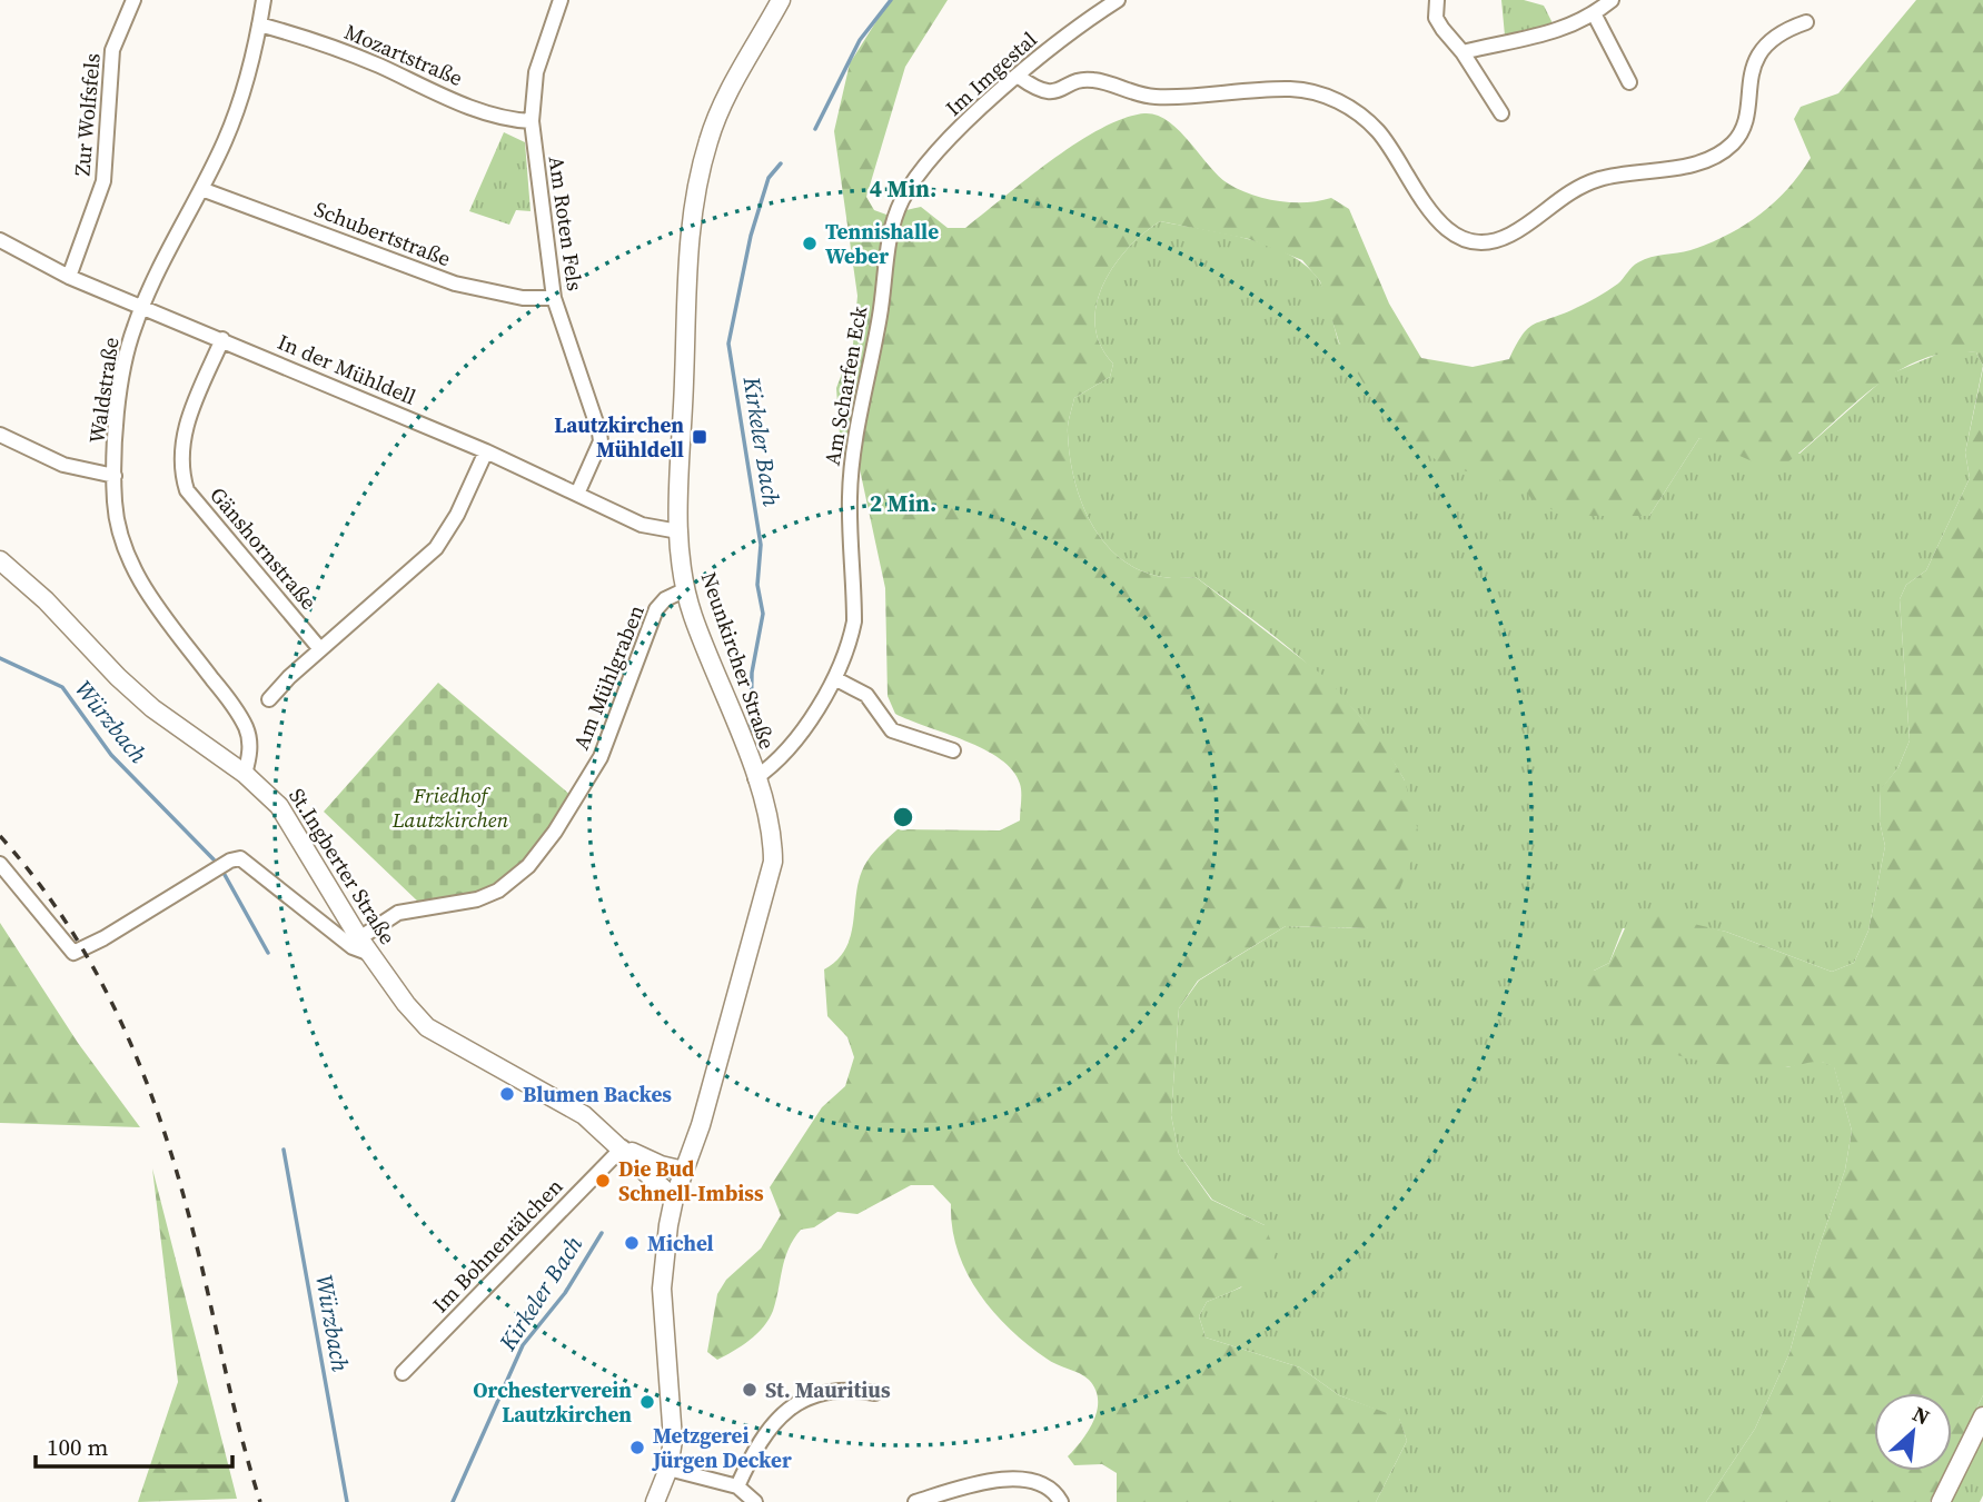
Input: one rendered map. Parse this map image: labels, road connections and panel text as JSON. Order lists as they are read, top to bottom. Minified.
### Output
{"streets":{"main road":["Neunkircher Straße","St.Ingberter Straße"],"street":["Mozartstraße","Im Imgestal","Zur Wolfsfels","Am Roten Fels","Schubertstraße","In der Mühldell","Am Scharfen Eck","Waldstraße","Gänshornstraße","Am Mühlgraben","Im Bohnentälchen"]},"crossings":[["Mozartstraße","Am Roten Fels"],["Mozartstraße","Waldstraße"],["Im Imgestal","Am Scharfen Eck"],["Zur Wolfsfels","In der Mühldell"],["Am Roten Fels","Schubertstraße"],["Am Roten Fels","In der Mühldell"],["Schubertstraße","Waldstraße"],["In der Mühldell","Waldstraße"],["In der Mühldell","Gänshornstraße"],["In der Mühldell","Neunkircher Straße"],["Am Scharfen Eck","Neunkircher Straße"],["Waldstraße","St.Ingberter Straße"],["Neunkircher Straße","Am Mühlgraben"],["Neunkircher Straße","St.Ingberter Straße"],["Am Mühlgraben","St.Ingberter Straße"],["St.Ingberter Straße","Im Bohnentälchen"]],"water":["Kirkeler Bach","Würzbach"],"parks":["Friedhof Lautzkirchen"],"places":{"other":["Tennishalle Weber","Blumen Backes","Die Bud Schnell-Imbiss","Michel","St. Mauritius","Orchesterverein Lautzkirchen","Metzgerei Jürgen Decker"],"transit":["Lautzkirchen Mühldell"]},"scale_bar":"100 m","north":"top right","rings":["4 Min.","2 Min."]}
